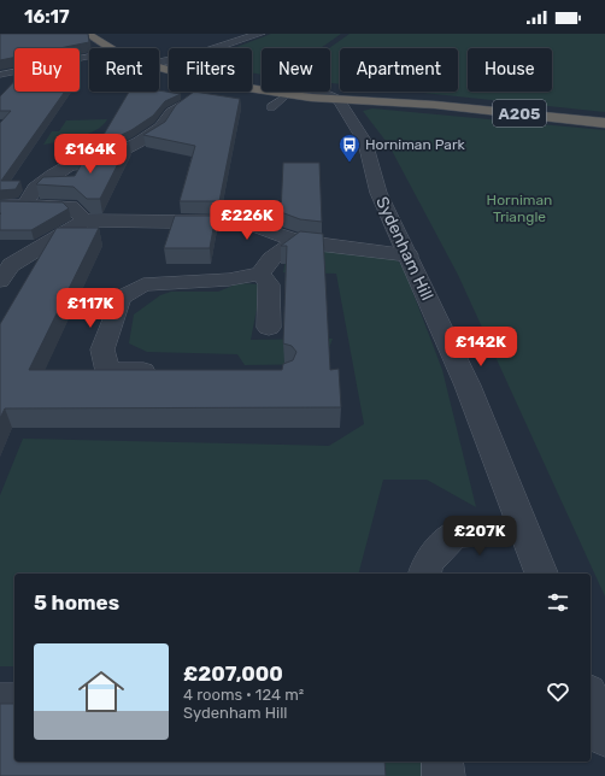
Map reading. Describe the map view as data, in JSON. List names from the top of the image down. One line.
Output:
{"streets":{"highway":["A205"],"street":["Sydenham Hill"]},"crossings":[["A205","Sydenham Hill"]],"parks":["Horniman Triangle"],"places":{"bus stop":["Horniman Park"]},"page":{"status":"16:17","chip":["Buy","Rent","Filters","New","Apartment","House"],"price":["£164K","£226K","£117K","£142K","£207K"],"heading":"5 homes","list":[{"name":"£207,000","note":"4 rooms · 124 m² · Sydenham Hill"}]}}
